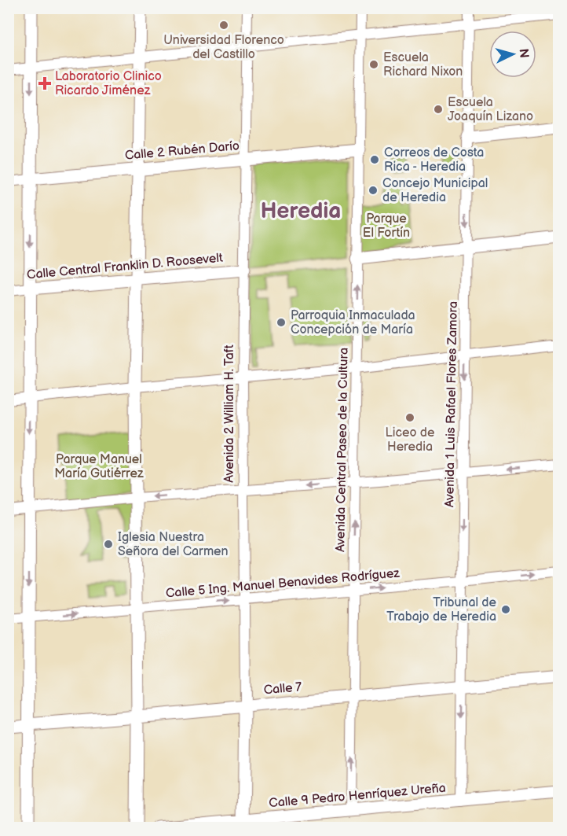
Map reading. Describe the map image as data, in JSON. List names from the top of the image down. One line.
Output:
{"streets":{"main road":["Calle 2 Rubén Darío","Calle Central Franklin D. Roosevelt","Avenida 2 William H. Taft","Calle 7","Calle 9 Pedro Henríquez Ureña"],"street":["Avenida 1 Luis Rafael Flores Zamora","Avenida Central Paseo de la Cultura","Calle 5 Ing. Manuel Benavides Rodríguez"]},"crossings":[["Calle 2 Rubén Darío","Avenida 2 William H. Taft"],["Calle 2 Rubén Darío","Avenida Central Paseo de la Cultura"],["Calle Central Franklin D. Roosevelt","Avenida 2 William H. Taft"],["Avenida 1 Luis Rafael Flores Zamora","Calle 5 Ing. Manuel Benavides Rodríguez"],["Avenida 1 Luis Rafael Flores Zamora","Calle 7"],["Avenida 1 Luis Rafael Flores Zamora","Calle 9 Pedro Henríquez Ureña"],["Avenida 2 William H. Taft","Calle 5 Ing. Manuel Benavides Rodríguez"],["Avenida 2 William H. Taft","Calle 7"],["Avenida 2 William H. Taft","Calle 9 Pedro Henríquez Ureña"],["Avenida Central Paseo de la Cultura","Calle 5 Ing. Manuel Benavides Rodríguez"],["Avenida Central Paseo de la Cultura","Calle 7"],["Avenida Central Paseo de la Cultura","Calle 9 Pedro Henríquez Ureña"]],"one_way":["Avenida 1 Luis Rafael Flores Zamora","Avenida Central Paseo de la Cultura","Calle 5 Ing. Manuel Benavides Rodríguez"],"districts":["Heredia"],"parks":["Parque El Fortín","Parque Manuel María Gutiérrez"],"places":{"other":["Universidad Florenco del Castillo","Escuela Richard Nixon","Escuela Joaquín Lizano","Correos de Costa Rica - Heredia","Concejo Municipal de Heredia","Parroquia Inmaculada Concepción de María","Liceo de Heredia","Iglesia Nuestra Señora del Carmen","Tribunal de Trabajo de Heredia"],"health":["Laboratorio Clinico Ricardo Jiménez"]},"north":"right"}
